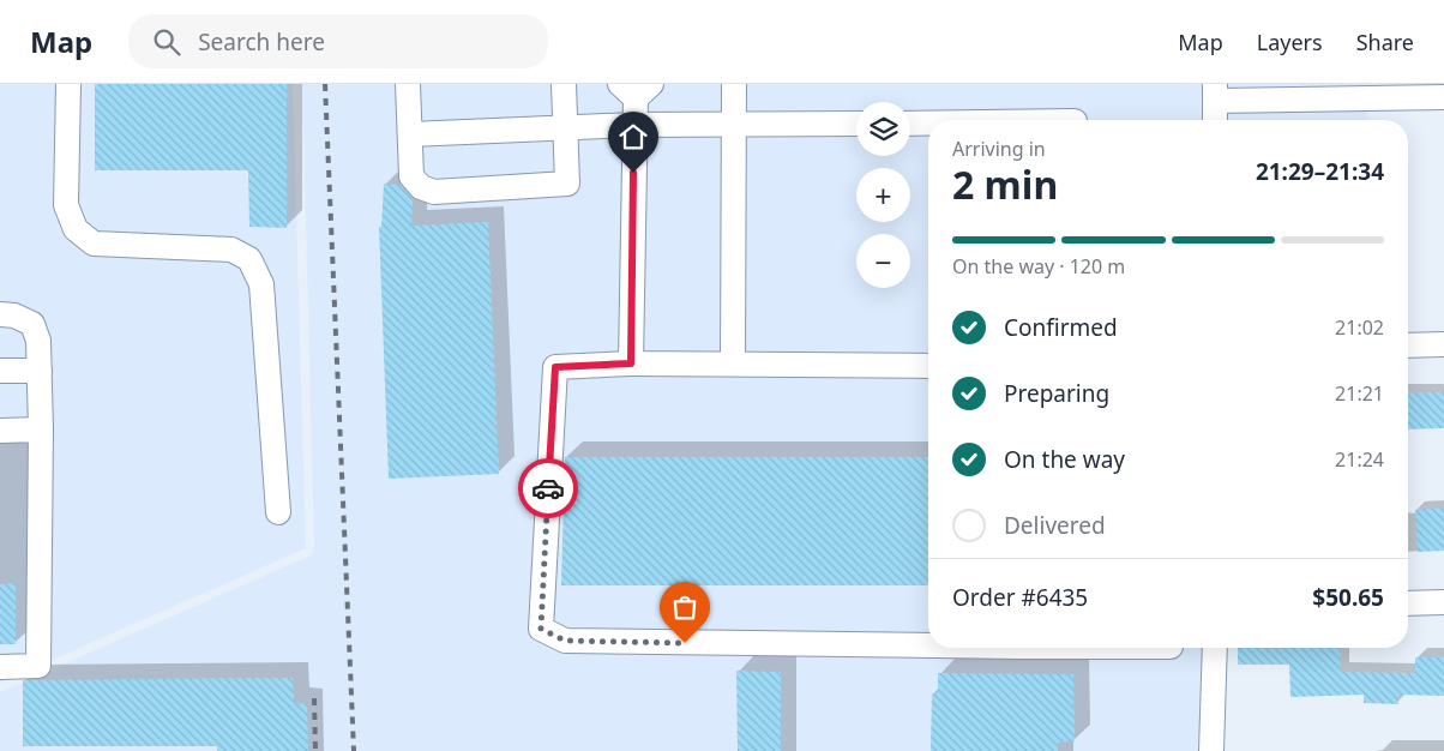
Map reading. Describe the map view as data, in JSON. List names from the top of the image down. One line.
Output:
{"page":{"header":"Map","search":"Search here","nav":["Map","Layers","Share"],"map_buttons":["+","−"],"heading":["2 min","Arriving in","21:29–21:34"],"panel":["Order #6435","$50.65"],"bar":"On the way · 120 m","list":[["Confirmed","21:02"],["Preparing","21:21"],["On the way","21:24"],"Delivered"]}}
